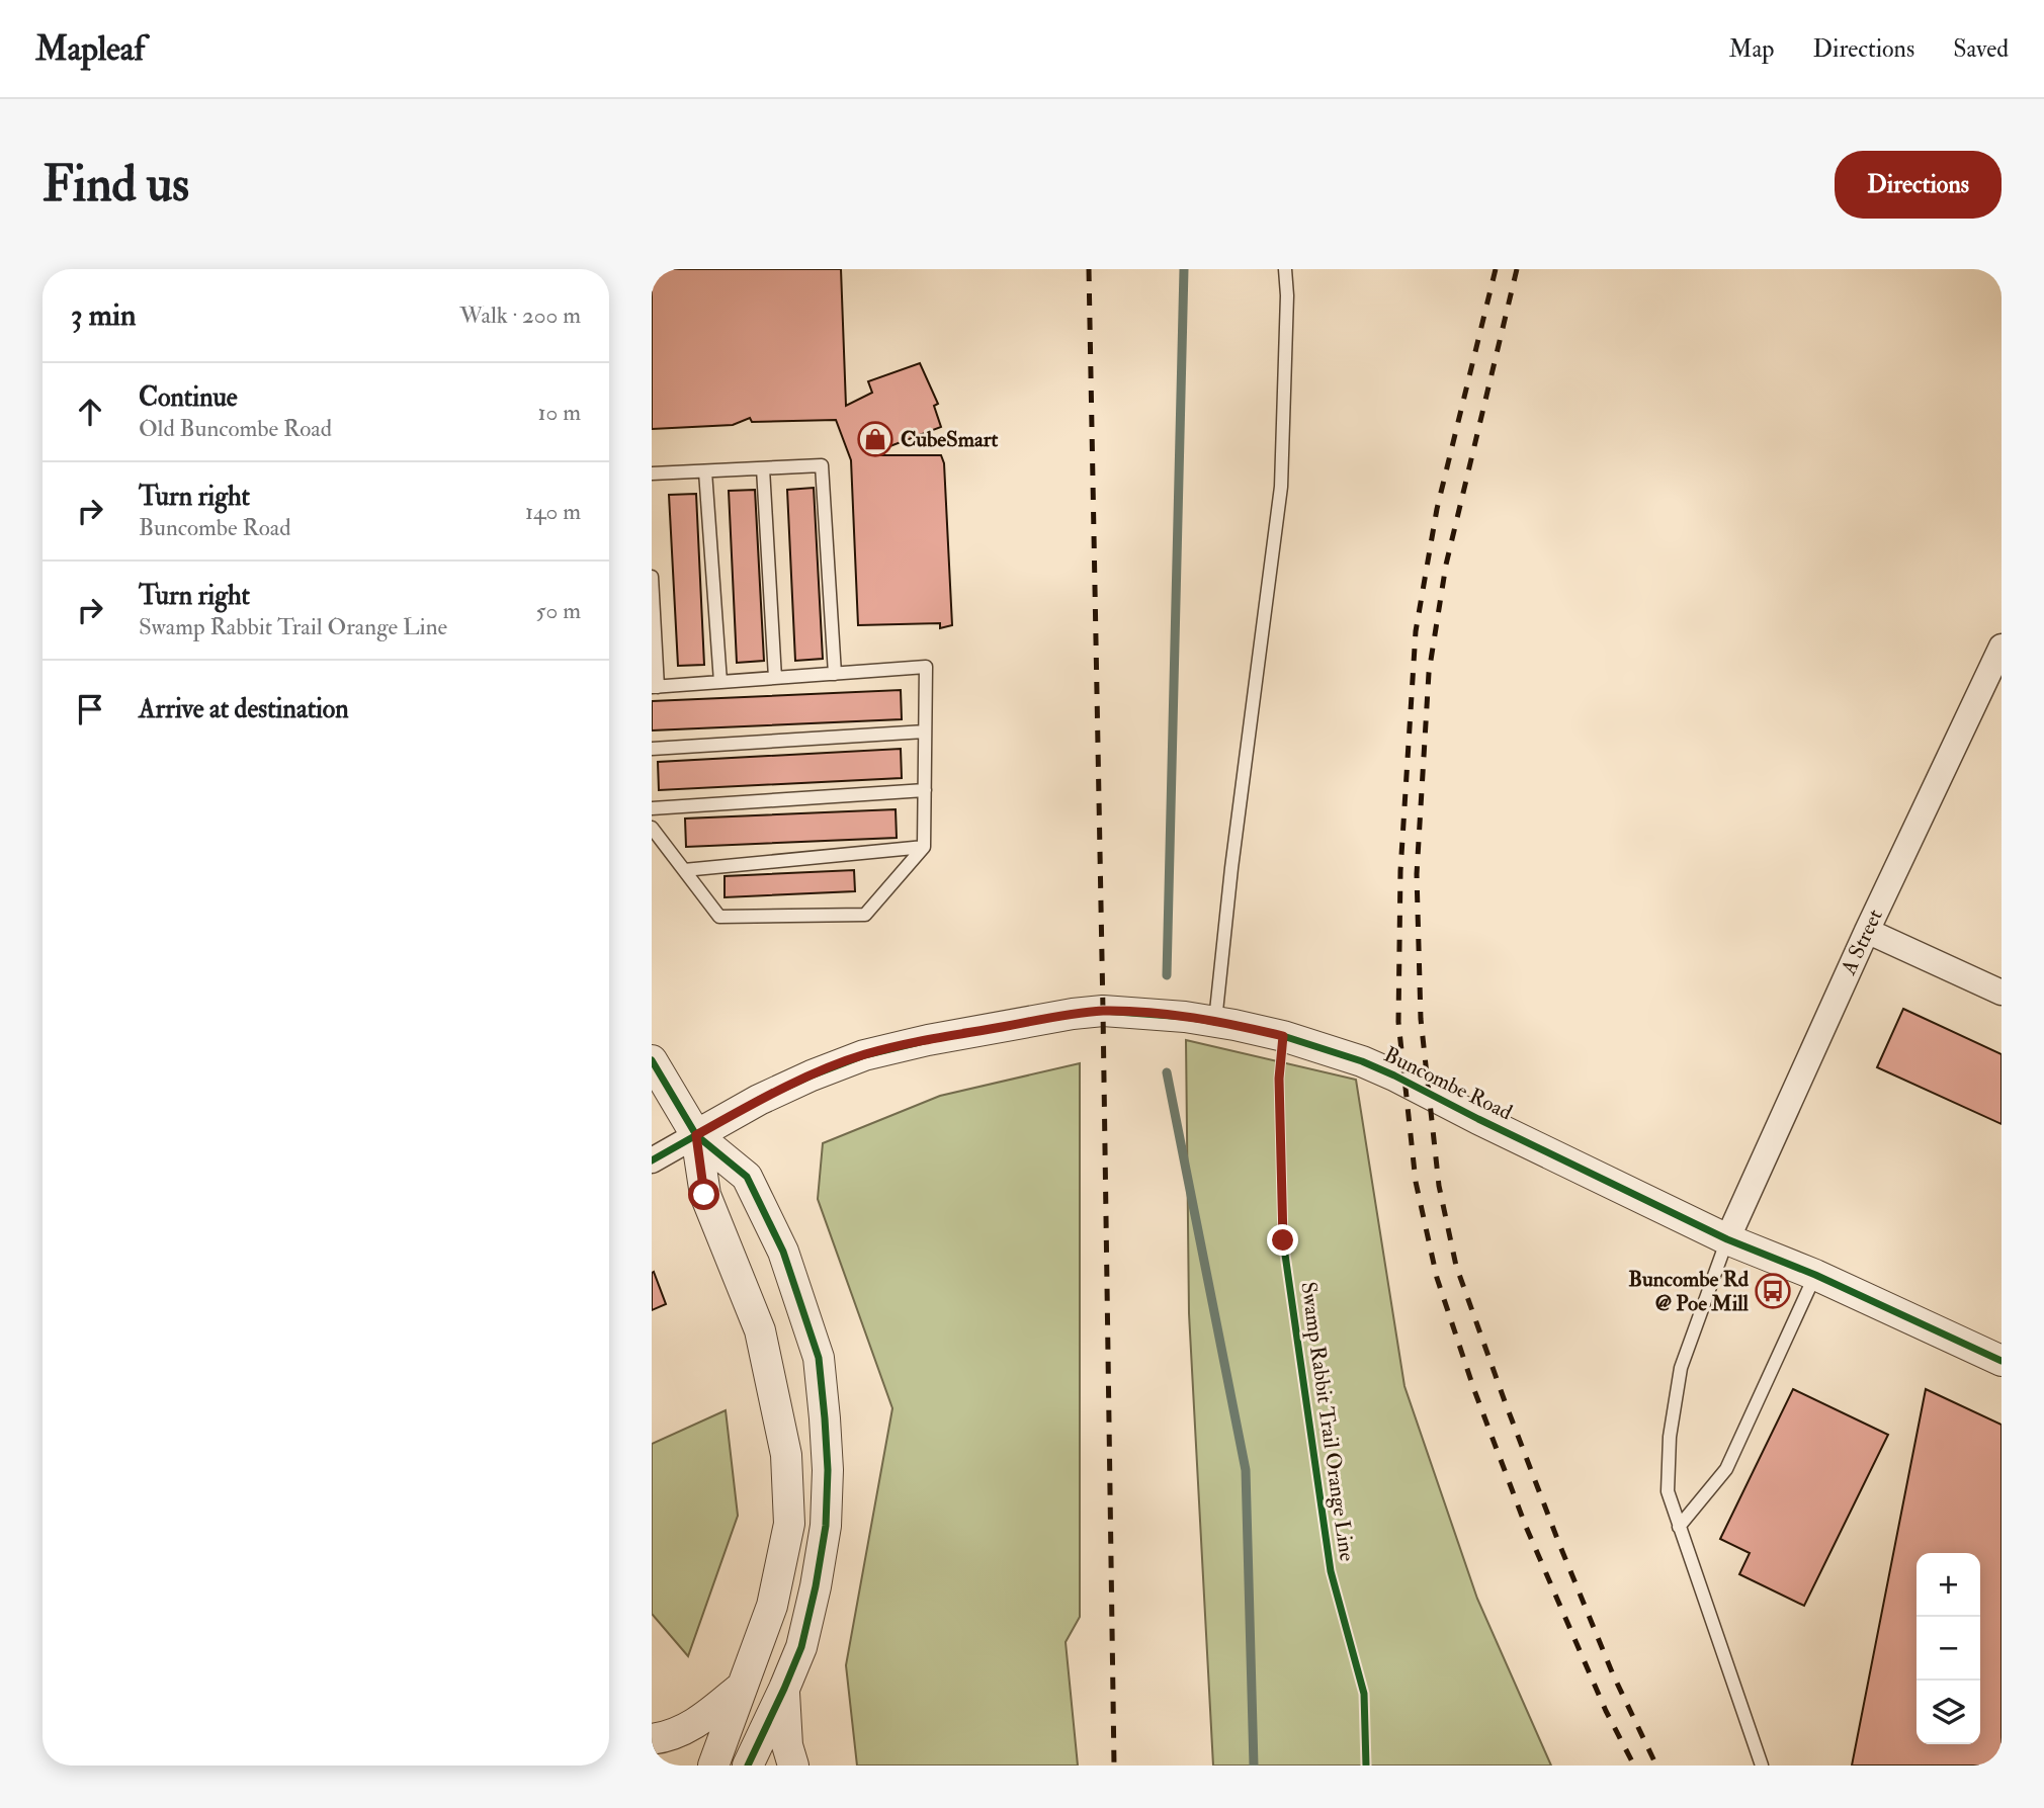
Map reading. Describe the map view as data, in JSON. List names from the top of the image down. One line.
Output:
{"streets":{"street":["A Street","Buncombe Road"],"cycle path":["Swamp Rabbit Trail Orange Line"]},"crossings":[["A Street","Buncombe Road"]],"places":{"shop":["CubeSmart"],"bus stop":["Buncombe Rd @ Poe Mill"]},"page":{"header":"Mapleaf","nav":["Map","Directions","Saved"],"buttons":"Directions","title":"Find us","heading":["3 min","Walk · 200 m"],"list":[["Continue","Old Buncombe Road","10 m"],["Turn right","Buncombe Road","140 m"],["Turn right","Swamp Rabbit Trail Orange Line","50 m"],"Arrive at destination"],"map_buttons":["+","−"]}}
